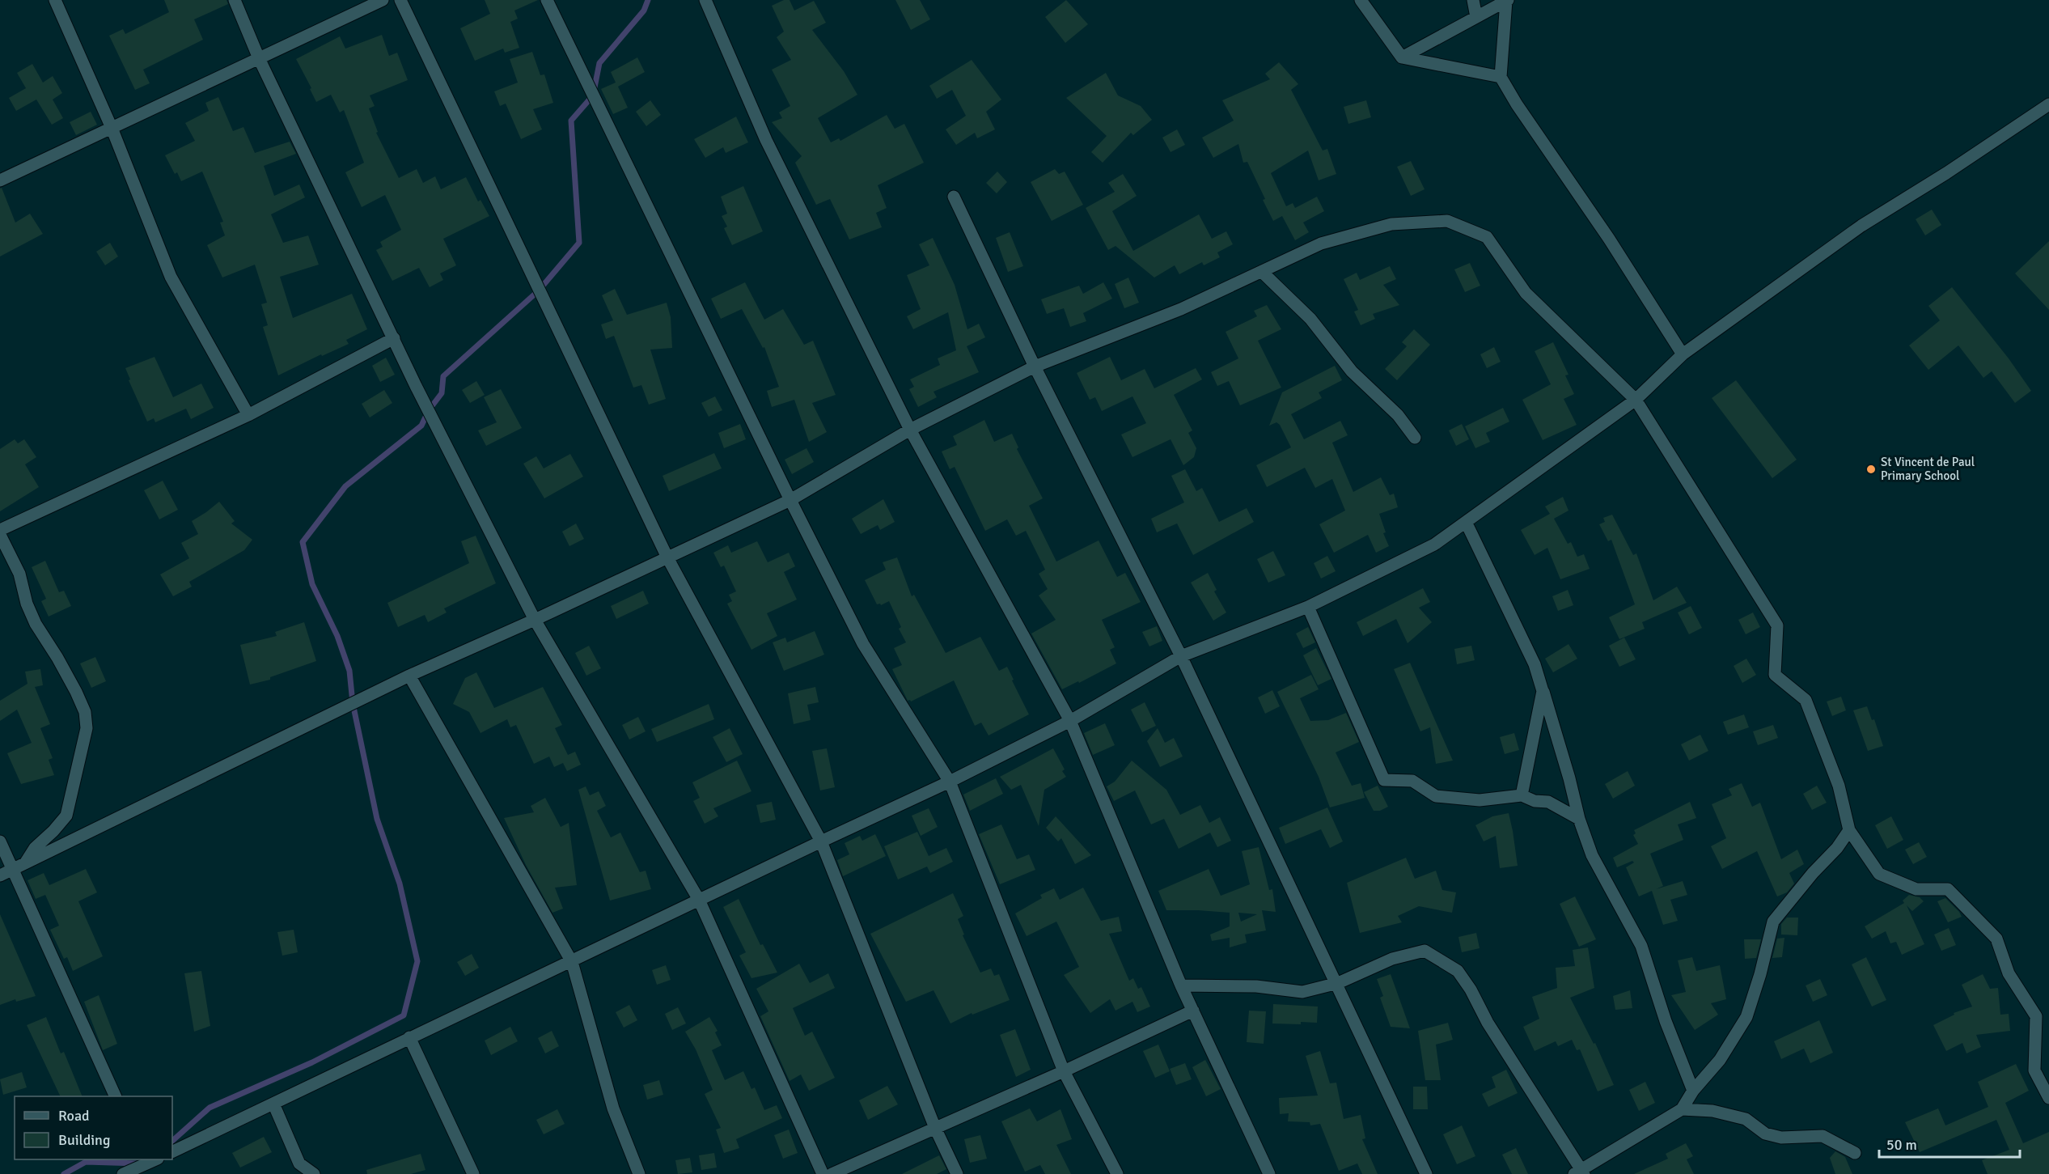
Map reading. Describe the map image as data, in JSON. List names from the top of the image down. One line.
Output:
{"places":["St Vincent de Paul Primary School"],"legend":["Road","Building"],"scale_bar":"50 m"}
